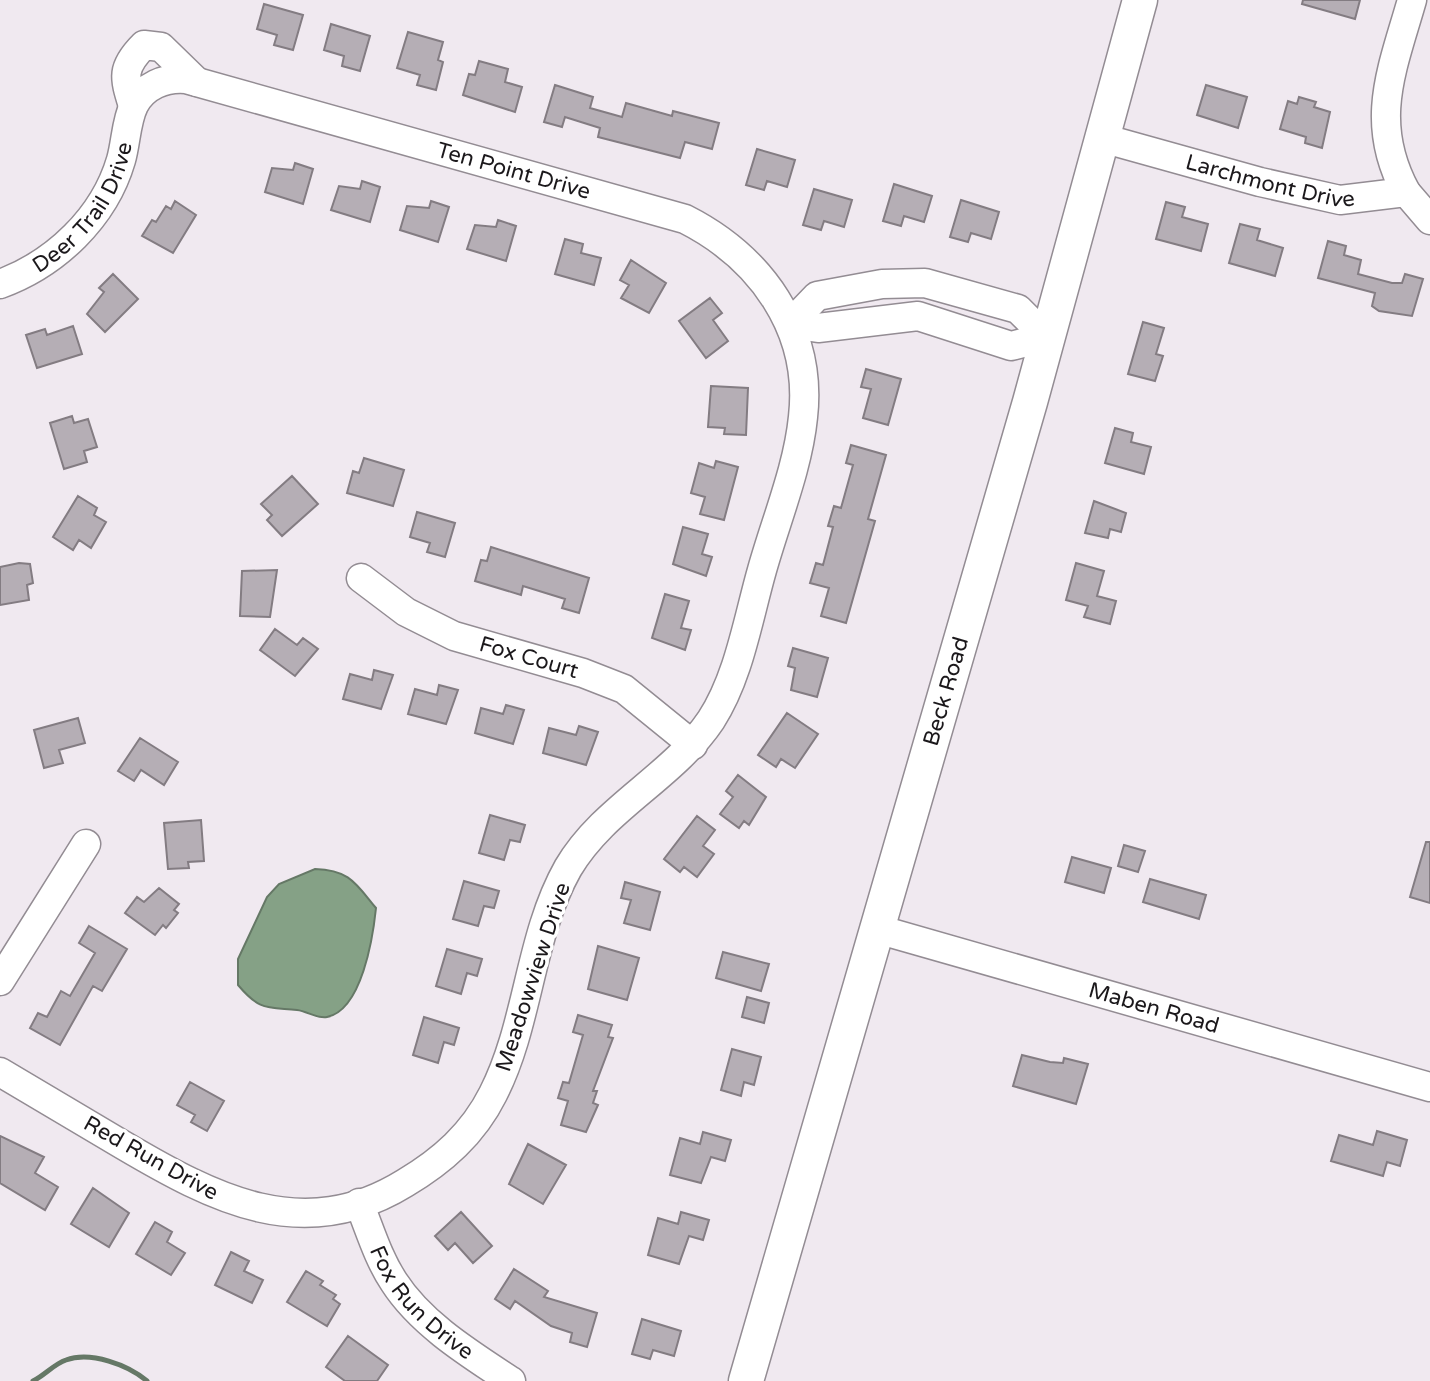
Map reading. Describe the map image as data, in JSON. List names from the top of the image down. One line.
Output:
{"streets":{"main road":["Beck Road"],"street":["Ten Point Drive","Larchmont Drive","Deer Trail Drive","Fox Court","Meadowview Drive","Maben Road","Red Run Drive","Fox Run Drive"]},"crossings":[["Ten Point Drive","Deer Trail Drive"],["Ten Point Drive","Meadowview Drive"],["Larchmont Drive","Beck Road"],["Fox Court","Meadowview Drive"],["Beck Road","Maben Road"],["Meadowview Drive","Red Run Drive"],["Meadowview Drive","Fox Run Drive"],["Red Run Drive","Fox Run Drive"]]}
